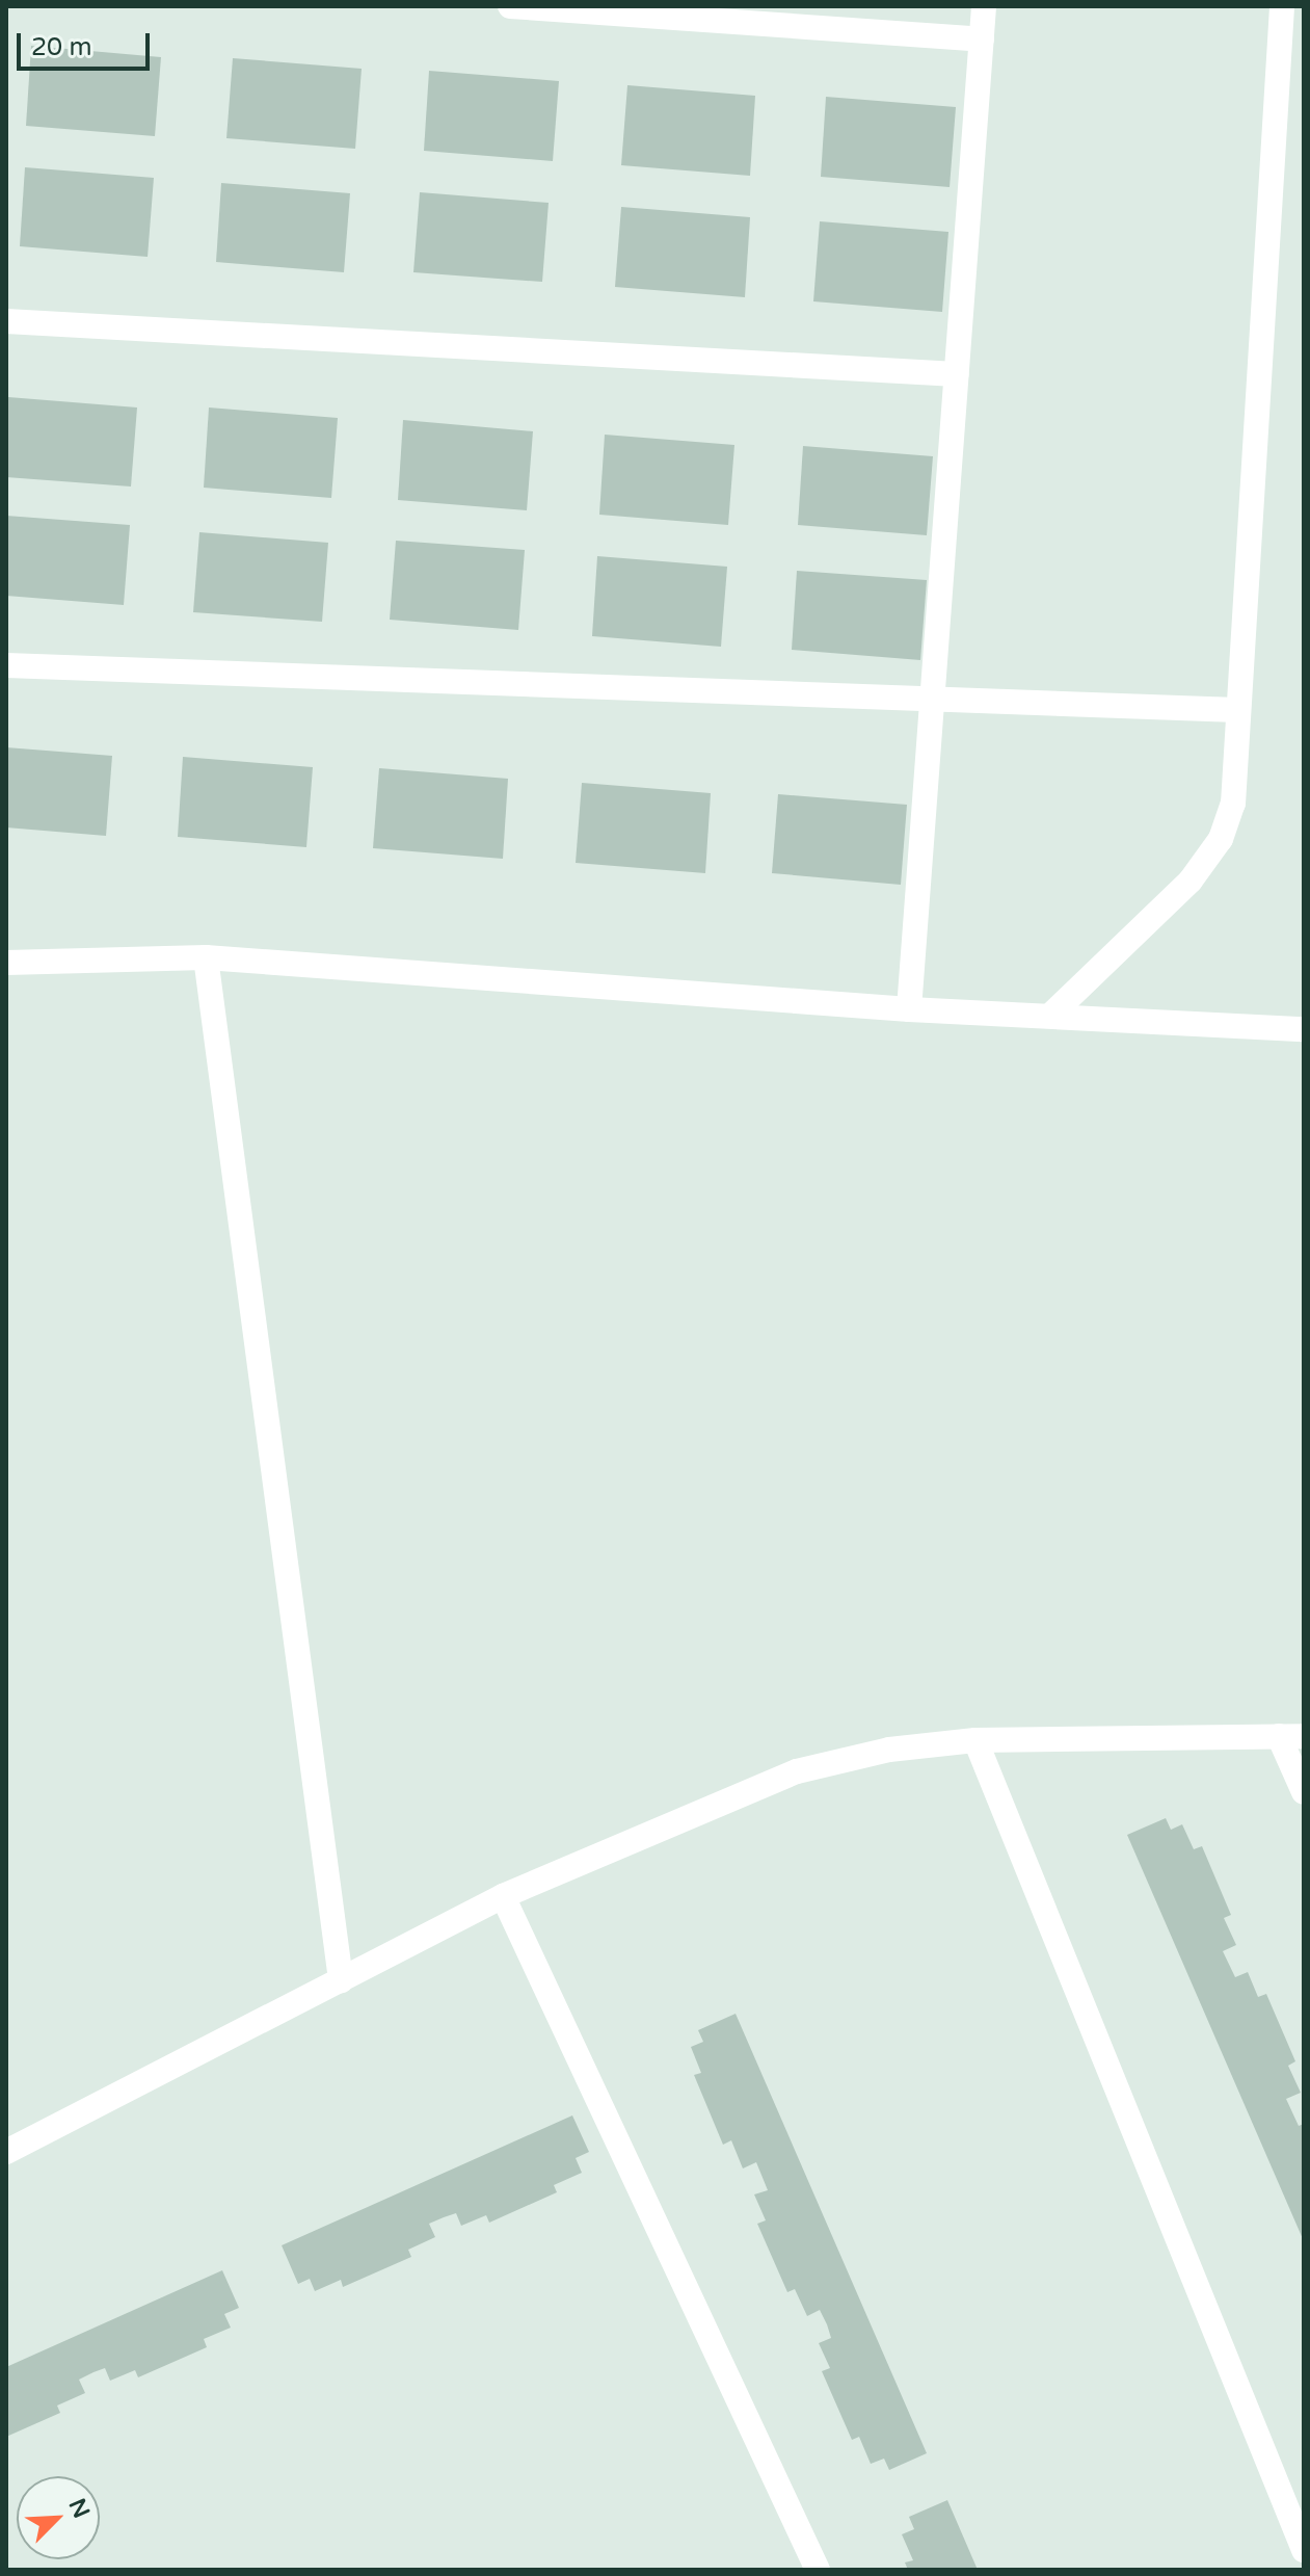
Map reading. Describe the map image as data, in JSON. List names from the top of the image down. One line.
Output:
{"scale_bar":"20 m","north":"top right"}
